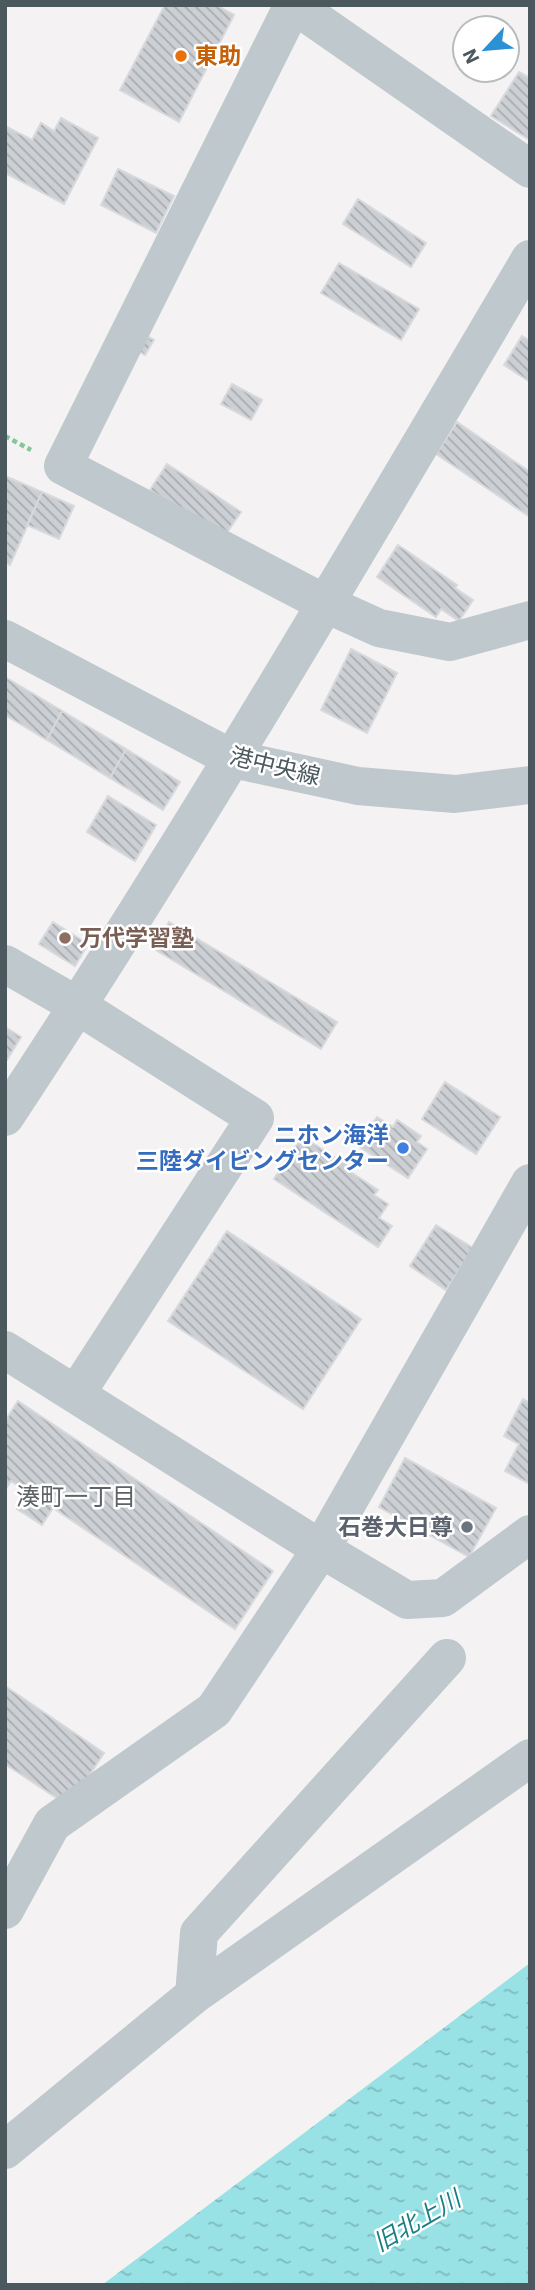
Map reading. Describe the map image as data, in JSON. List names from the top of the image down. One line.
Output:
{"streets":{"street":["港中央線"]},"districts":["湊町一丁目"],"water":["旧北上川"],"places":["東助","万代学習塾","ニホン海洋 三陸ダイビングセンター","石巻大日尊"],"north":"bottom left"}
